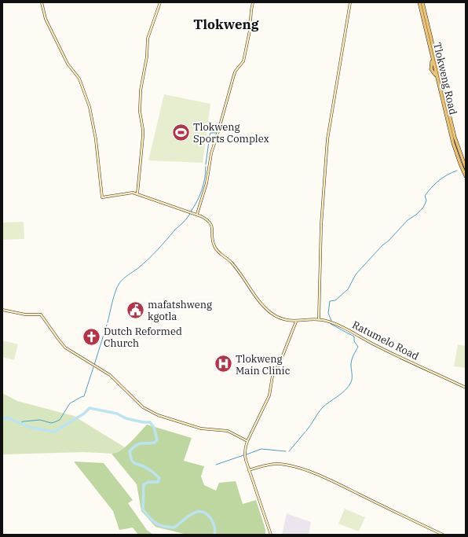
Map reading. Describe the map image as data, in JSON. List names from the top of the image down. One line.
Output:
{"streets":{"main road":["Tlokweng Road"],"street":["Ratumelo Road"]},"districts":["Tlokweng"],"places":{"sports":["Tlokweng Sports Complex"],"public building":["mafatshweng kgotla"],"church":["Dutch Reformed Church"],"hospital":["Tlokweng Main Clinic"]}}
